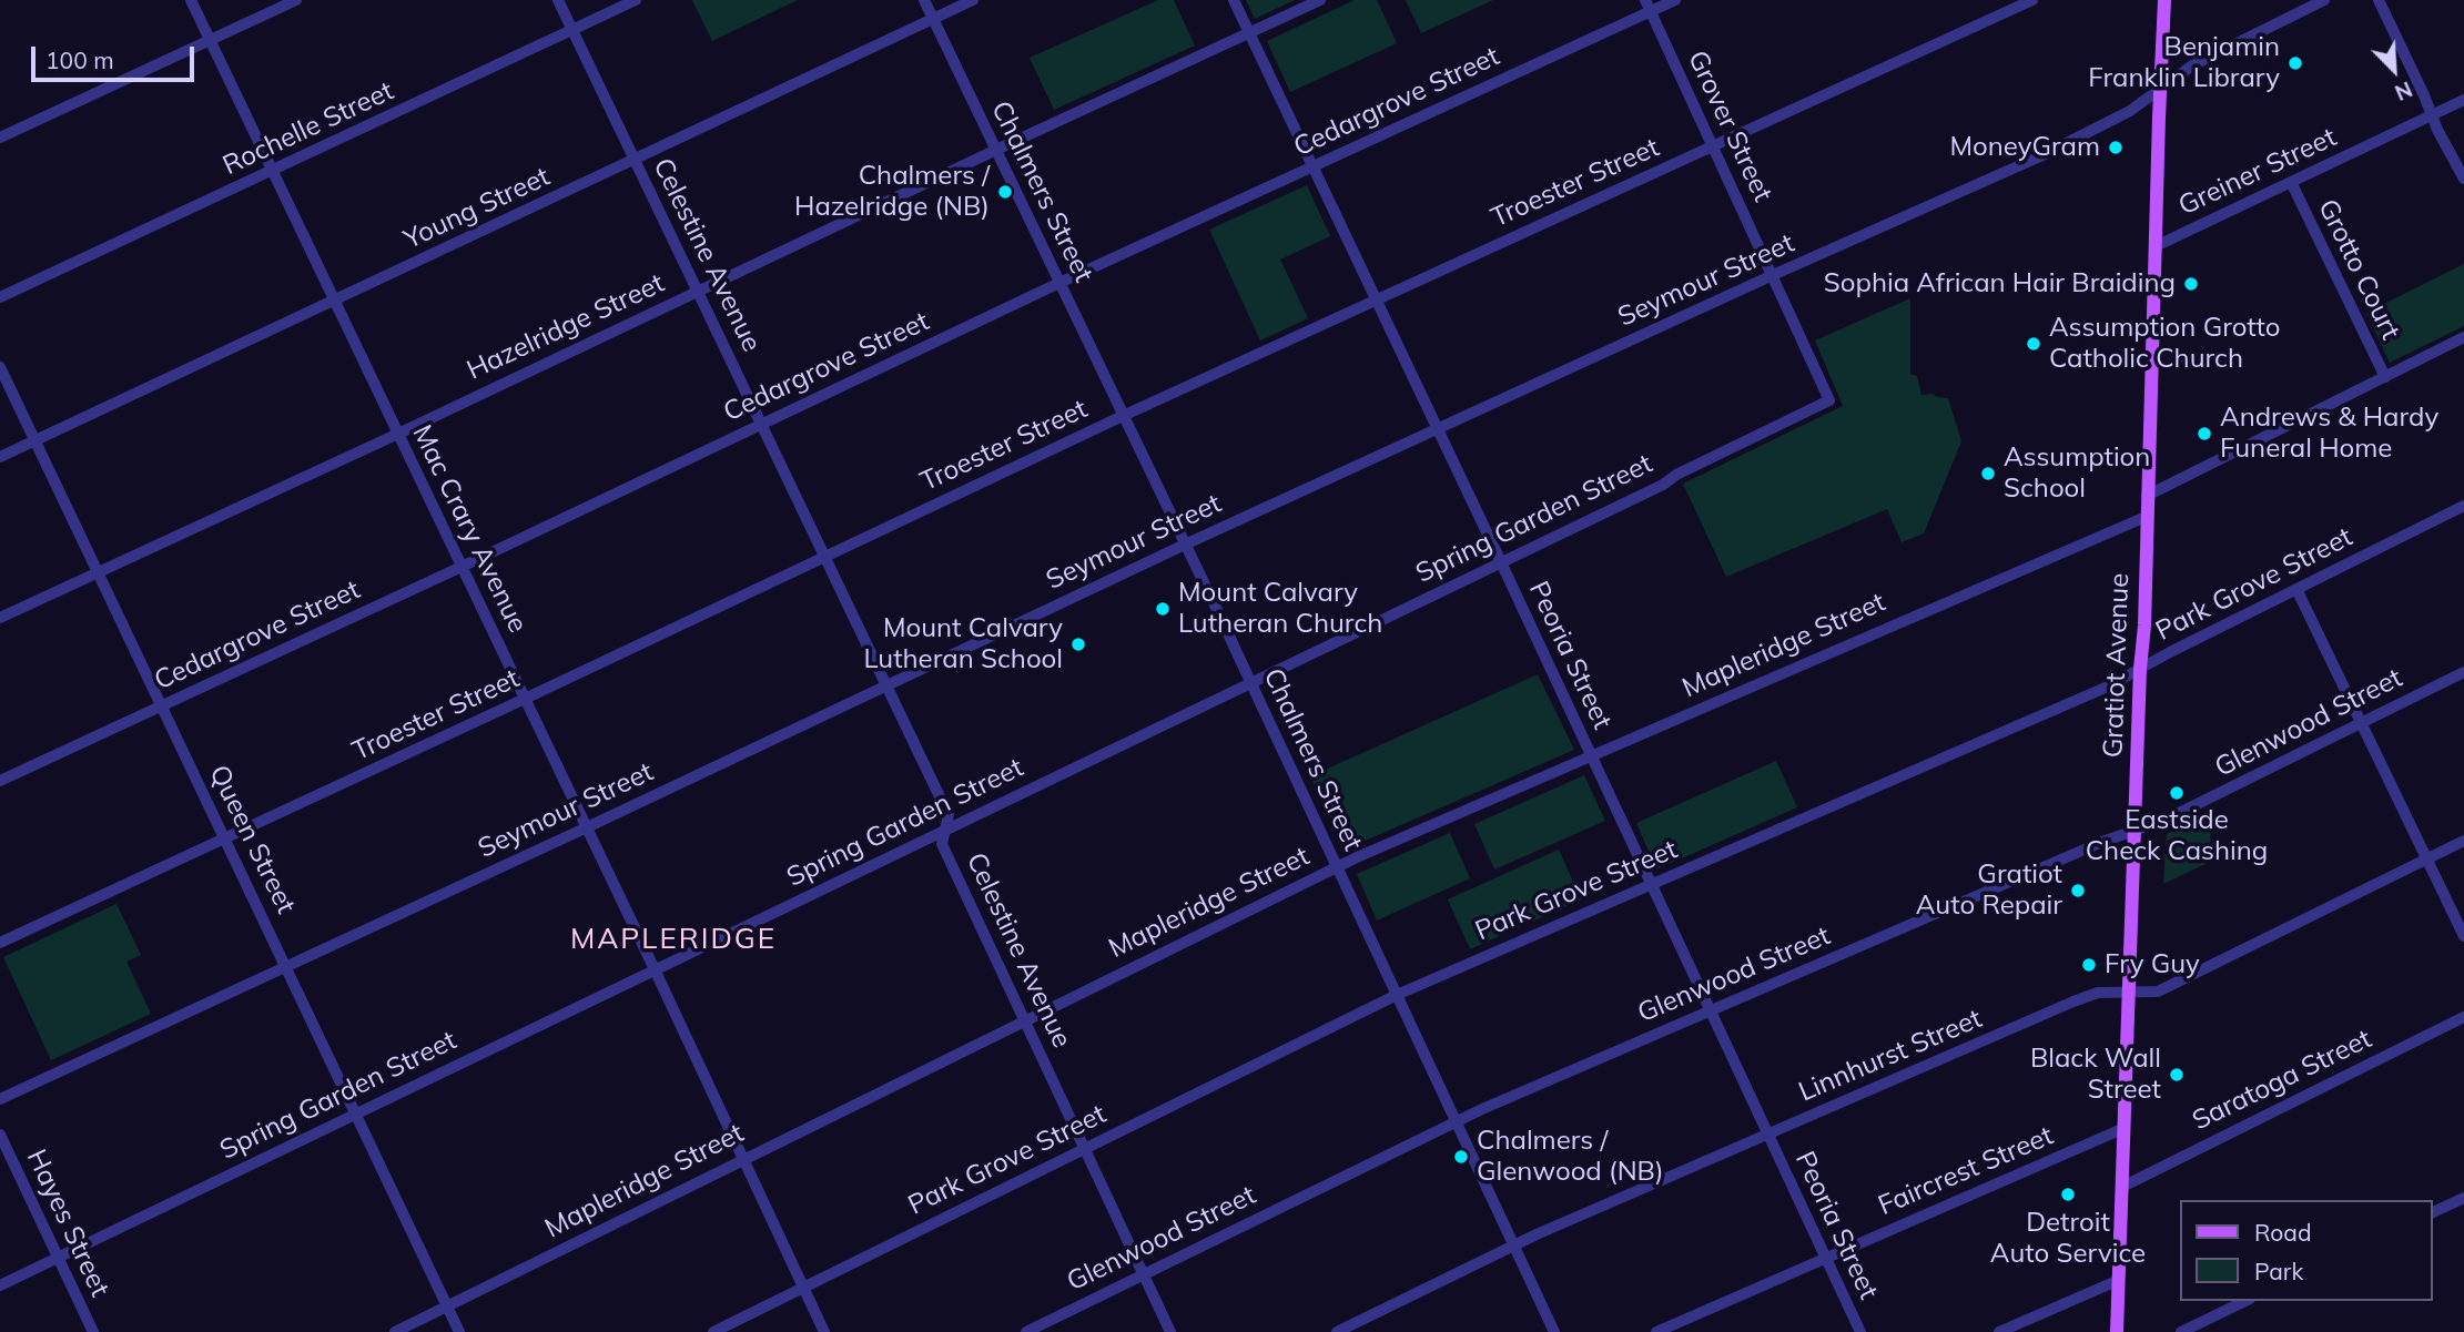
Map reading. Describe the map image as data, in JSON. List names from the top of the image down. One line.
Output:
{"streets":{"main road":["Gratiot Avenue"],"street":["Cedargrove Street","Grover Street","Rochelle Street","Greiner Street","Troester Street","Chalmers Street","Young Street","Celestine Avenue","Grotto Court","Seymour Street","Hazelridge Street","Spring Garden Street","Mac Crary Avenue","Park Grove Street","Mapleridge Street","Peoria Street","Glenwood Street","Queen Street","Linnhurst Street","Saratoga Street","Faircrest Street","Hayes Street"]},"crossings":[["Cedargrove Street","Grover Street"],["Cedargrove Street","Chalmers Street"],["Cedargrove Street","Celestine Avenue"],["Cedargrove Street","Mac Crary Avenue"],["Cedargrove Street","Peoria Street"],["Cedargrove Street","Queen Street"],["Grover Street","Troester Street"],["Grover Street","Seymour Street"],["Grover Street","Spring Garden Street"],["Rochelle Street","Celestine Avenue"],["Rochelle Street","Mac Crary Avenue"],["Greiner Street","Grotto Court"],["Greiner Street","Gratiot Avenue"],["Troester Street","Chalmers Street"],["Troester Street","Celestine Avenue"],["Troester Street","Mac Crary Avenue"],["Troester Street","Peoria Street"],["Troester Street","Queen Street"],["Chalmers Street","Young Street"],["Chalmers Street","Seymour Street"],["Chalmers Street","Hazelridge Street"],["Chalmers Street","Spring Garden Street"],["Chalmers Street","Park Grove Street"],["Chalmers Street","Mapleridge Street"],["Chalmers Street","Glenwood Street"],["Chalmers Street","Linnhurst Street"],["Young Street","Celestine Avenue"],["Young Street","Mac Crary Avenue"],["Young Street","Queen Street"],["Celestine Avenue","Seymour Street"],["Celestine Avenue","Hazelridge Street"],["Celestine Avenue","Spring Garden Street"],["Celestine Avenue","Park Grove Street"],["Celestine Avenue","Mapleridge Street"],["Celestine Avenue","Glenwood Street"],["Seymour Street","Mac Crary Avenue"],["Seymour Street","Peoria Street"],["Seymour Street","Gratiot Avenue"],["Seymour Street","Queen Street"],["Hazelridge Street","Mac Crary Avenue"],["Hazelridge Street","Peoria Street"],["Hazelridge Street","Queen Street"],["Spring Garden Street","Mac Crary Avenue"],["Spring Garden Street","Peoria Street"],["Spring Garden Street","Queen Street"],["Spring Garden Street","Hayes Street"],["Mac Crary Avenue","Park Grove Street"],["Mac Crary Avenue","Mapleridge Street"],["Park Grove Street","Peoria Street"],["Park Grove Street","Gratiot Avenue"],["Mapleridge Street","Peoria Street"],["Mapleridge Street","Gratiot Avenue"],["Mapleridge Street","Queen Street"],["Peoria Street","Glenwood Street"],["Peoria Street","Linnhurst Street"],["Peoria Street","Faircrest Street"],["Gratiot Avenue","Glenwood Street"],["Gratiot Avenue","Linnhurst Street"],["Gratiot Avenue","Saratoga Street"],["Gratiot Avenue","Faircrest Street"]],"districts":["MAPLERIDGE"],"places":["Benjamin Franklin Library","MoneyGram","Chalmers / Hazelridge (NB)","Sophia African Hair Braiding","Assumption Grotto Catholic Church","Andrews & Hardy Funeral Home","Assumption School","Mount Calvary Lutheran Church","Mount Calvary Lutheran School","Eastside Check Cashing","Gratiot Auto Repair","Fry Guy","Black Wall Street","Chalmers / Glenwood (NB)","Detroit Auto Service"],"legend":["Road","Park"],"scale_bar":"100 m","north":"bottom right"}
